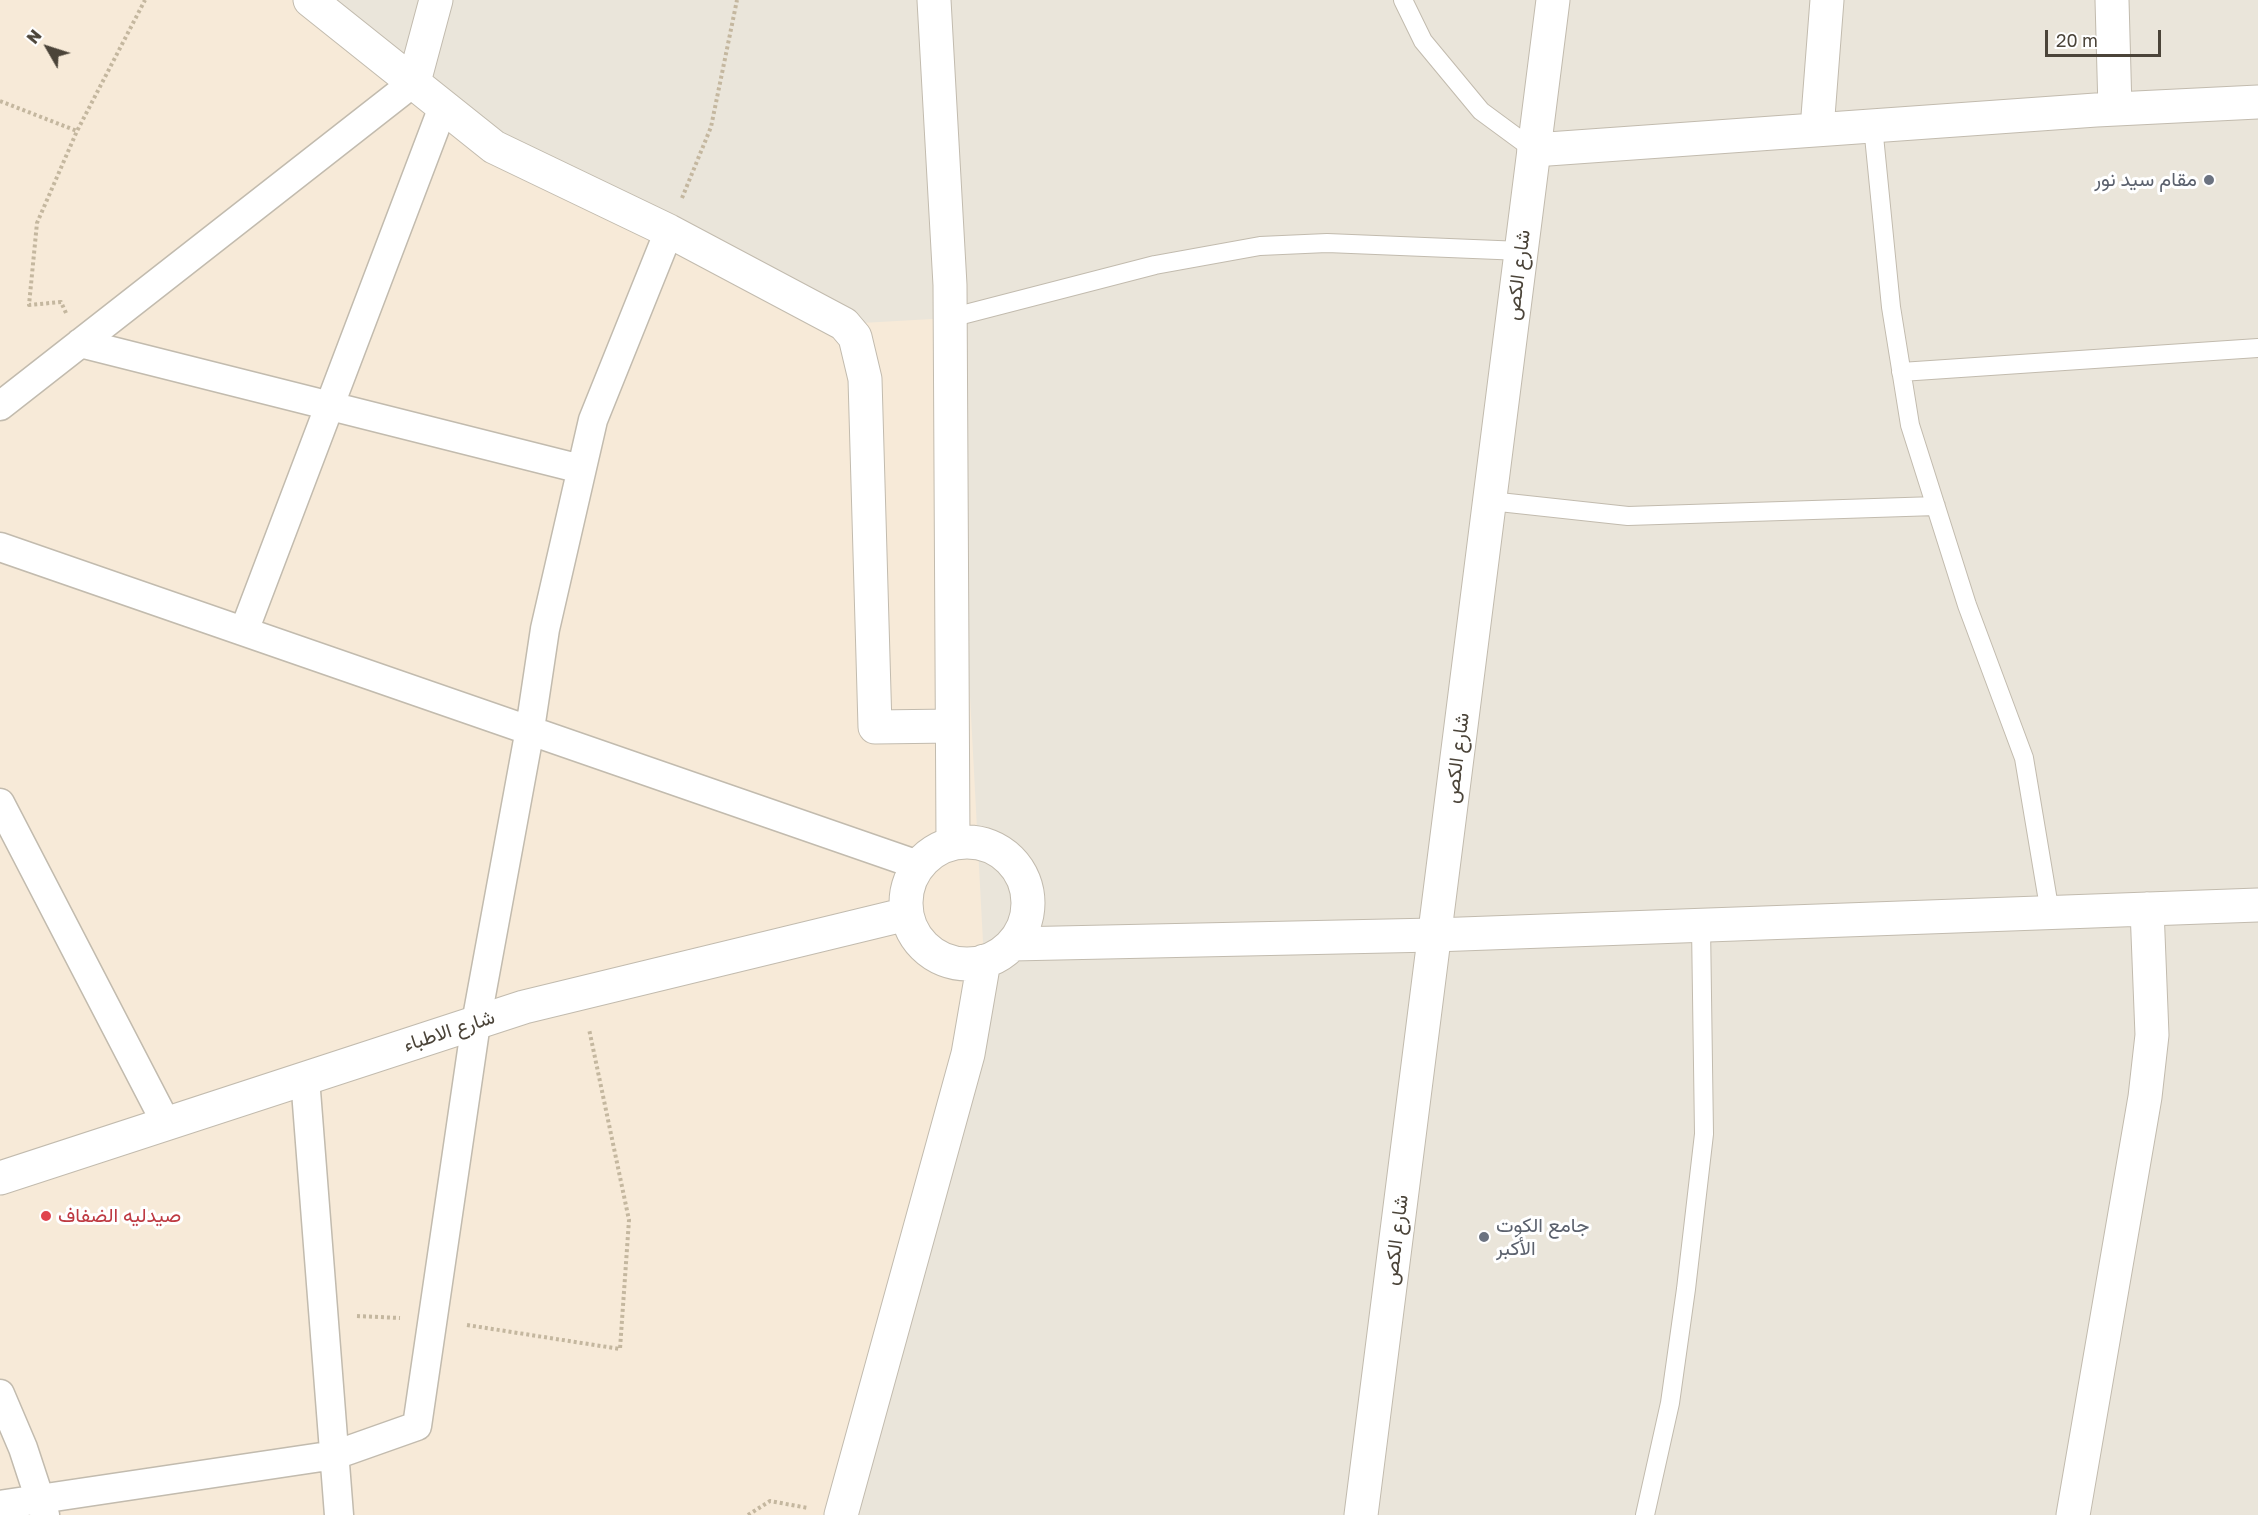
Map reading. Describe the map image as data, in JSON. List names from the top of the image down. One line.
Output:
{"streets":{"street":["شارع الكص","شارع الاطباء"]},"places":["مقام سيد نور","صيدليه الضفاف","جامع الكوت الأكبر"],"scale_bar":"20 m","north":"top left"}
